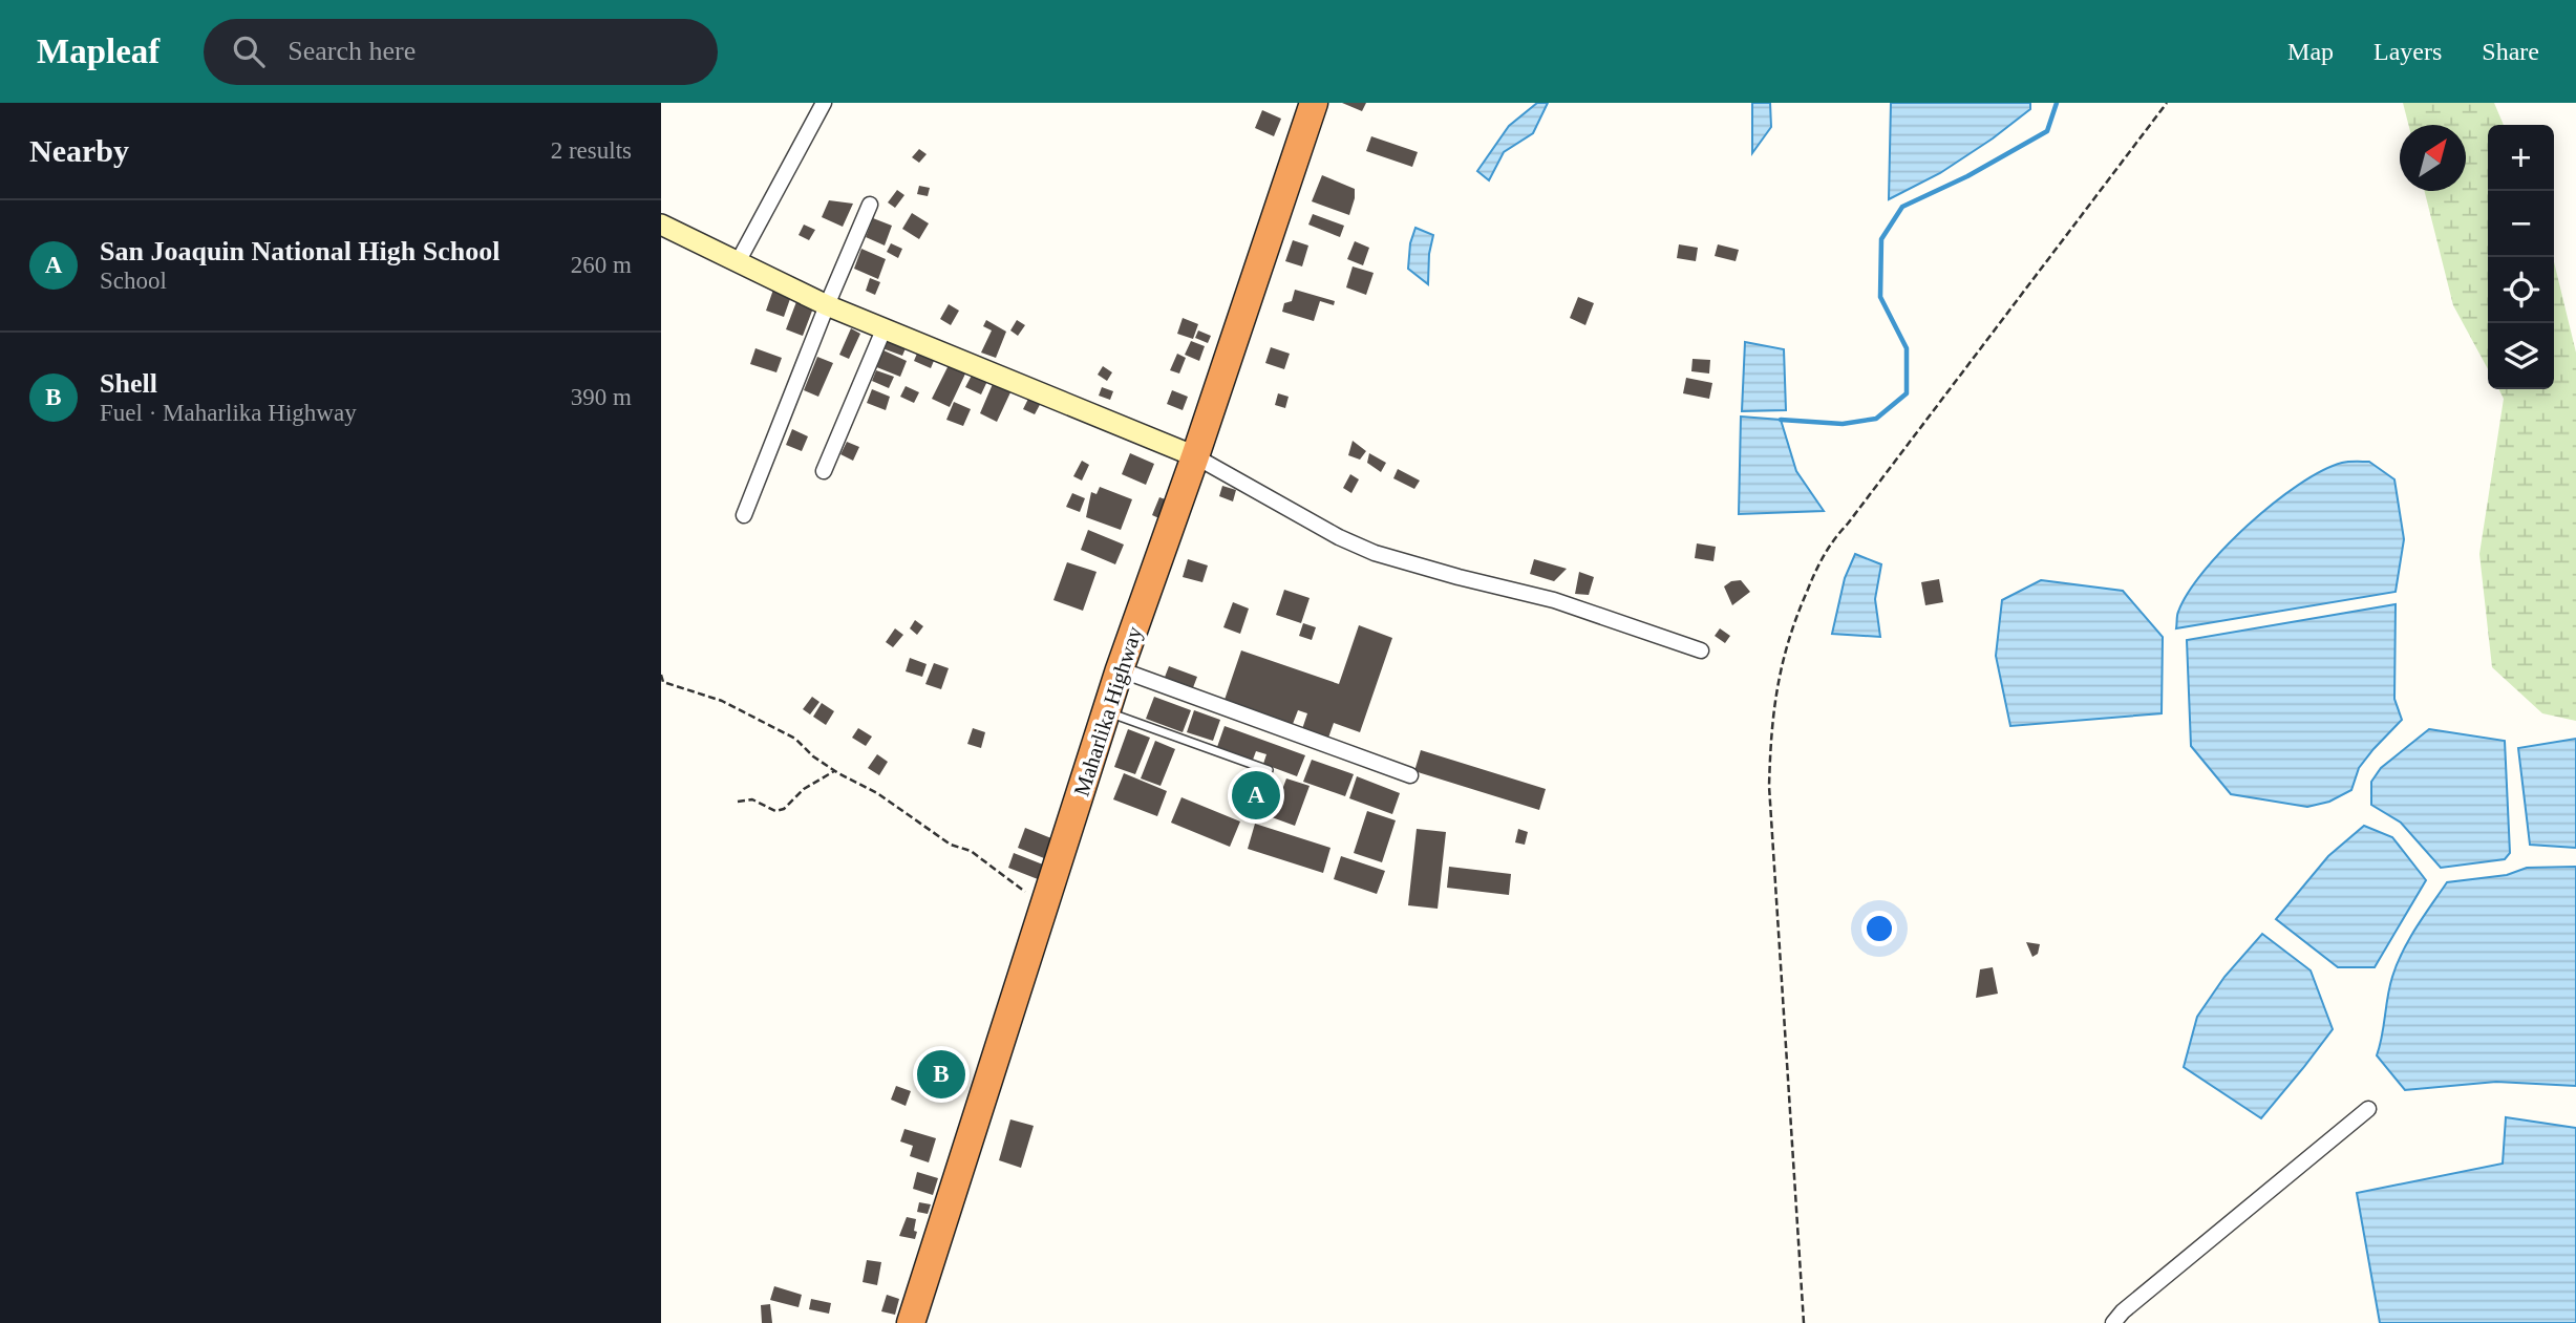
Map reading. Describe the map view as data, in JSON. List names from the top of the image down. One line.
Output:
{"streets":{"highway":["Maharlika Highway"]},"north":"top right","page":{"header":"Mapleaf","search":"Search here","nav":["Map","Layers","Share"],"heading":["Nearby","2 results"],"map_buttons":["+","−"],"list":[{"mark":"A","name":"San Joaquin National High School","note":"School","value":"260 m"},{"mark":"B","name":"Shell","note":"Fuel · Maharlika Highway","value":"390 m"}],"pins":["A","B"]}}
